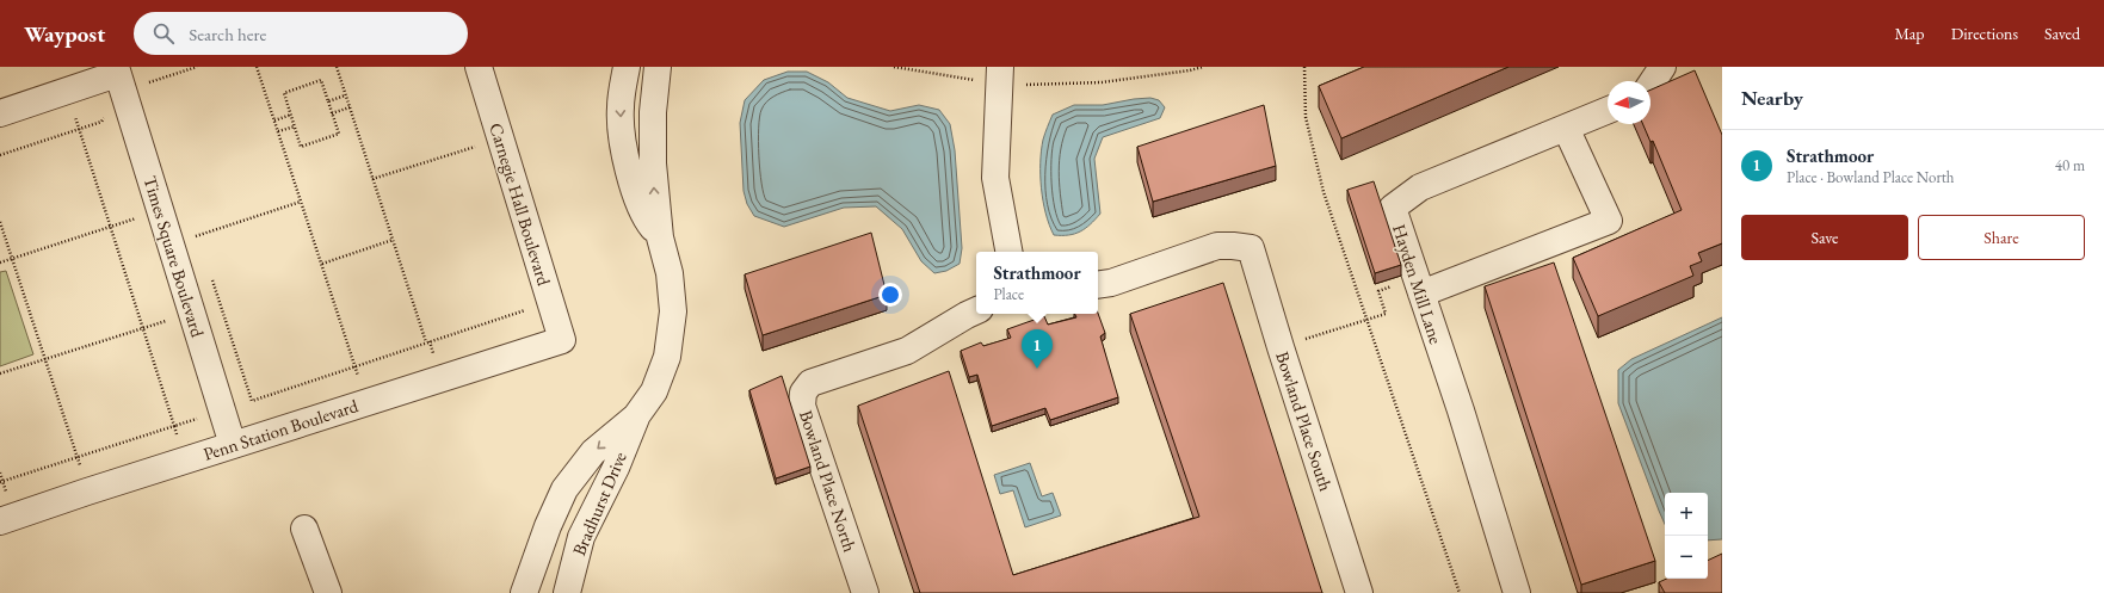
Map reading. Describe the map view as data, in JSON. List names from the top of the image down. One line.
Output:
{"streets":{"street":["Carnegie Hall Boulevard","Times Square Boulevard","Hayden Mill Lane","Bowland Place South","Penn Station Boulevard","Bowland Place North","Bradhurst Drive"]},"crossings":[["Carnegie Hall Boulevard","Penn Station Boulevard"],["Times Square Boulevard","Penn Station Boulevard"]],"north":"left","page":{"header":"Waypost","search":"Search here","nav":["Map","Directions","Saved"],"heading":"Nearby","list":[{"mark":"1","name":"Strathmoor","note":"Place · Bowland Place North","value":"40 m"}],"buttons":["Save","Share"],"popup":["Strathmoor","Place"],"pins":"1","map_buttons":["+","−"]}}
